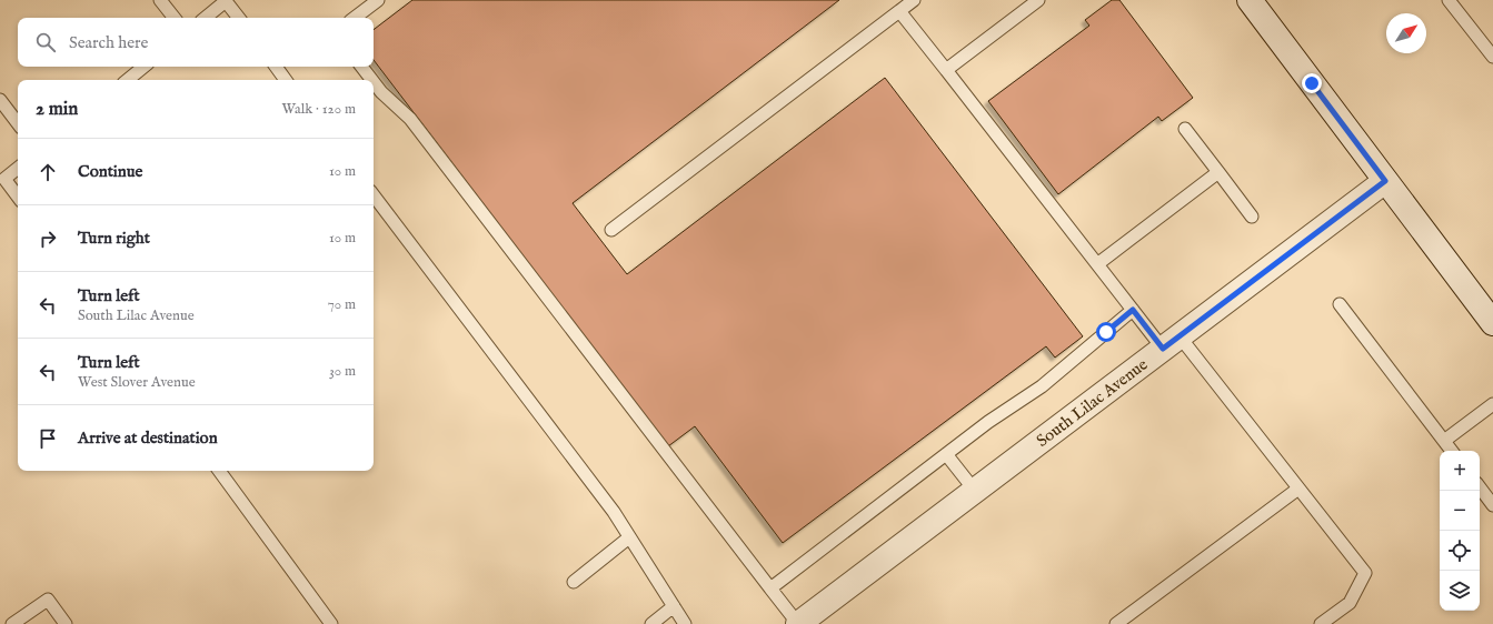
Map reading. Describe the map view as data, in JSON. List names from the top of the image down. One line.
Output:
{"streets":{"street":["South Lilac Avenue"]},"north":"top right","page":{"search":"Search here","heading":["2 min","Walk · 120 m"],"list":[["Continue","10 m"],["Turn right","10 m"],["Turn left","South Lilac Avenue","70 m"],["Turn left","West Slover Avenue","30 m"],"Arrive at destination"],"map_buttons":["+","−"]}}
